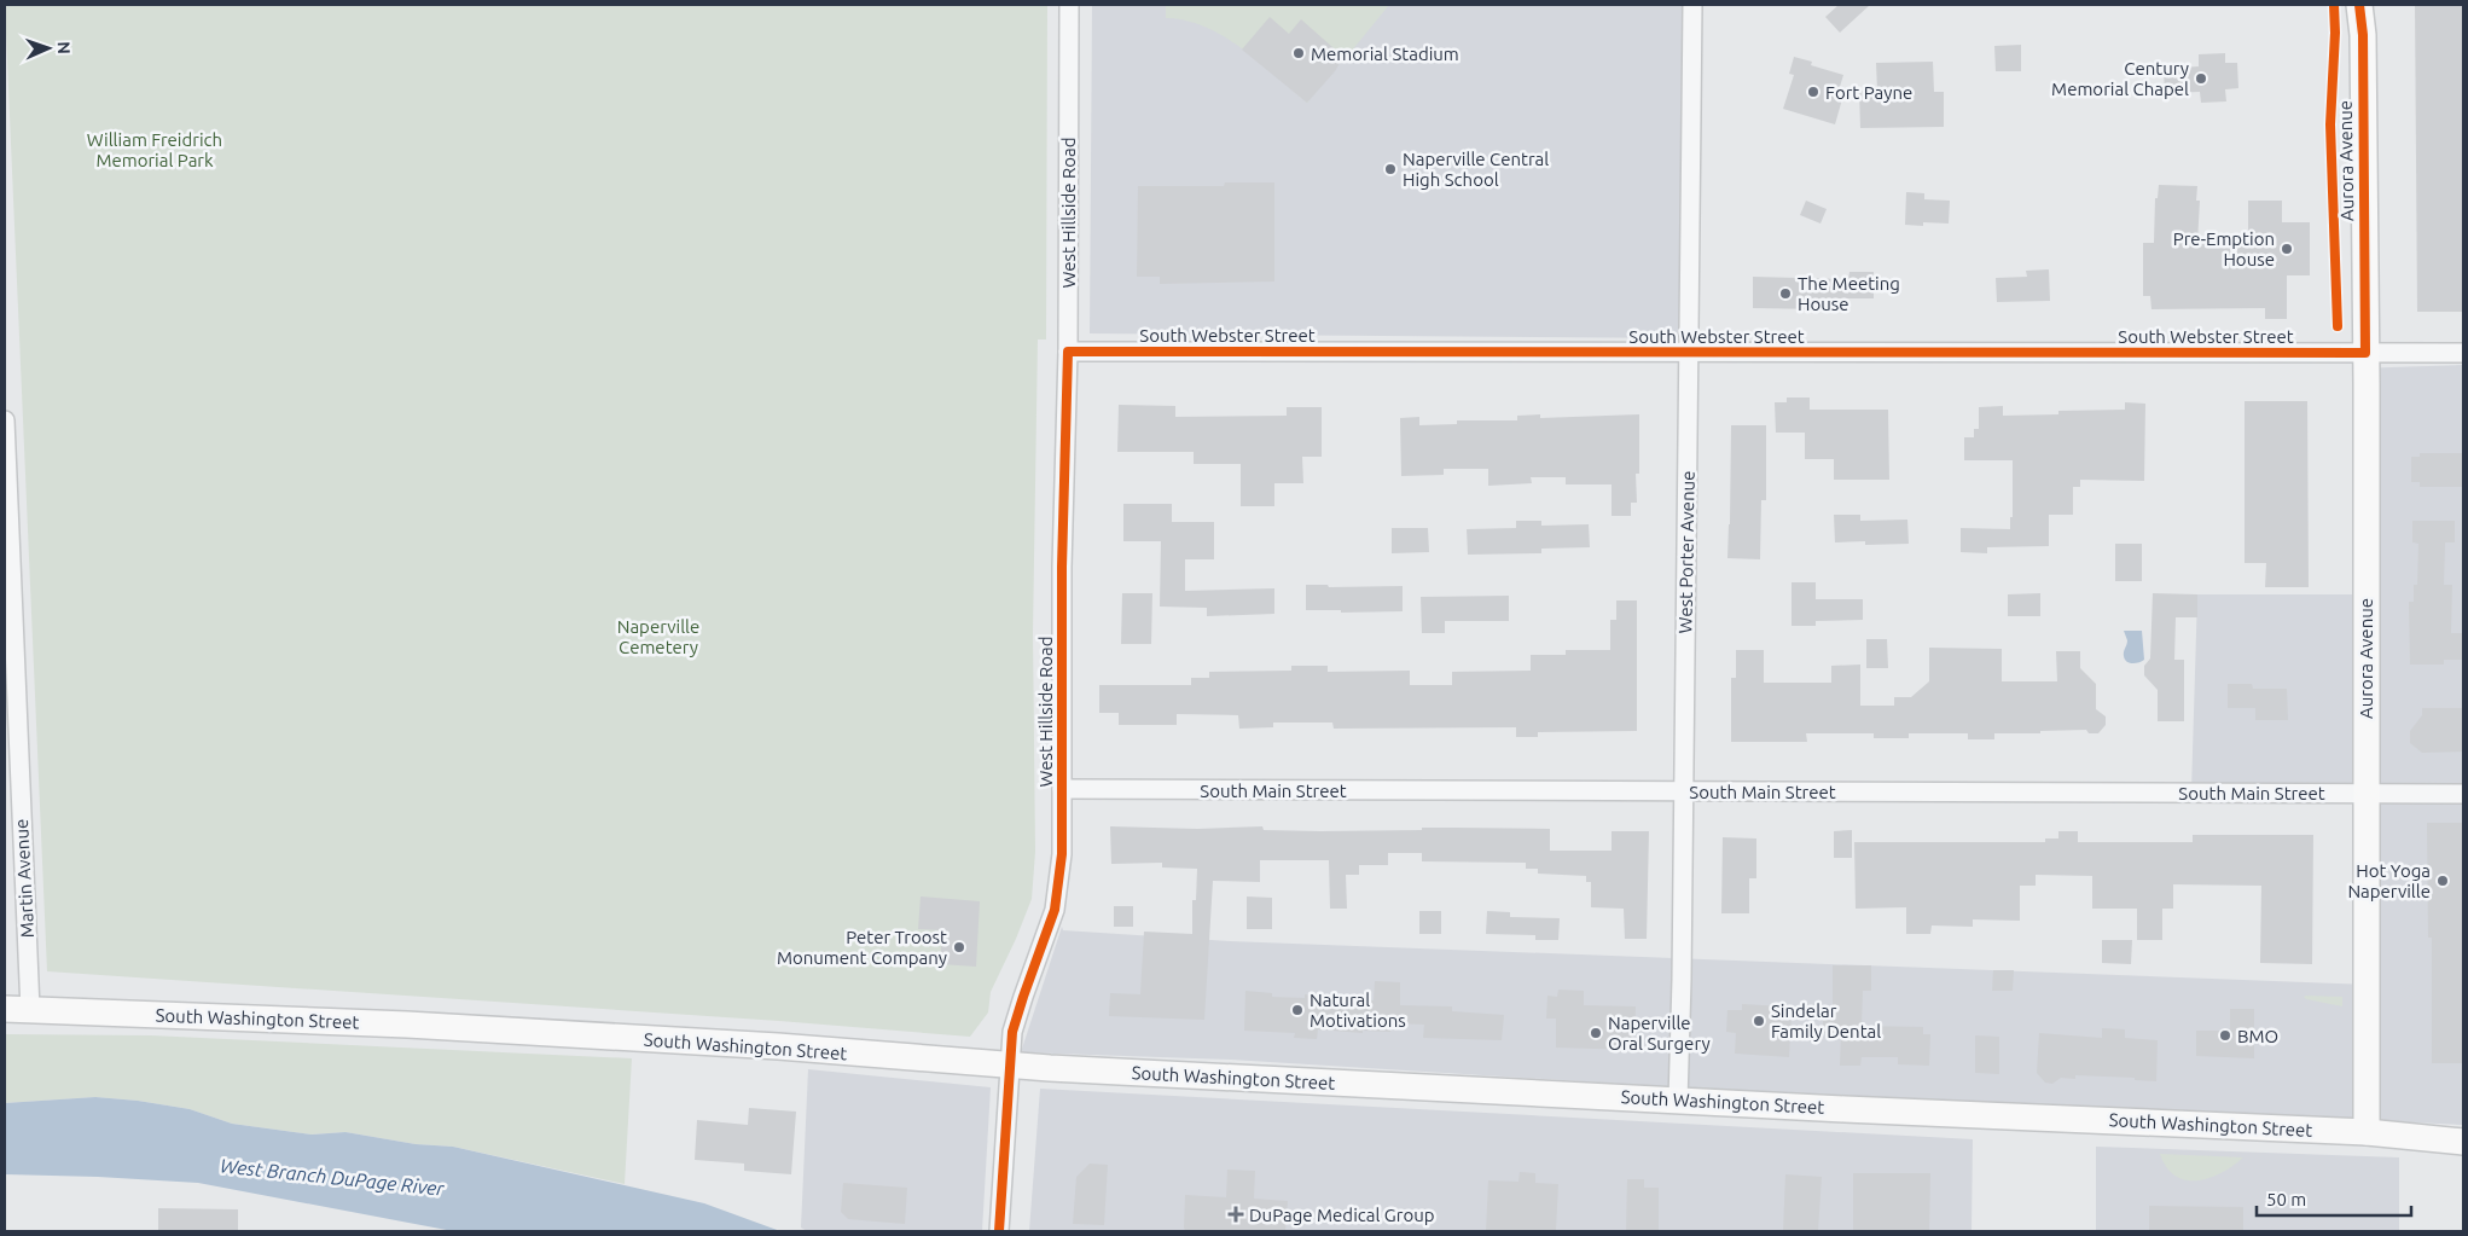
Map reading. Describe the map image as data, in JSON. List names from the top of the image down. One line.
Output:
{"streets":{"main road":["Aurora Avenue","South Washington Street"],"street":["West Hillside Road","South Webster Street","West Porter Avenue","South Main Street","Martin Avenue"]},"crossings":[["Aurora Avenue","South Webster Street"],["Aurora Avenue","South Main Street"],["Aurora Avenue","South Washington Street"],["West Hillside Road","South Webster Street"],["West Hillside Road","South Main Street"],["West Hillside Road","South Washington Street"],["South Webster Street","West Porter Avenue"],["West Porter Avenue","South Main Street"],["West Porter Avenue","South Washington Street"],["Martin Avenue","South Washington Street"]],"water":["West Branch DuPage River"],"parks":["William Freidrich Memorial Park","Naperville Cemetery"],"places":{"other":["Memorial Stadium","Century Memorial Chapel","Fort Payne","Naperville Central High School","Pre-Emption House","The Meeting House","Hot Yoga Naperville","Peter Troost Monument Company","Natural Motivations","Sindelar Family Dental","Naperville Oral Surgery","BMO"],"health":["DuPage Medical Group"]},"scale_bar":"50 m","north":"right"}
